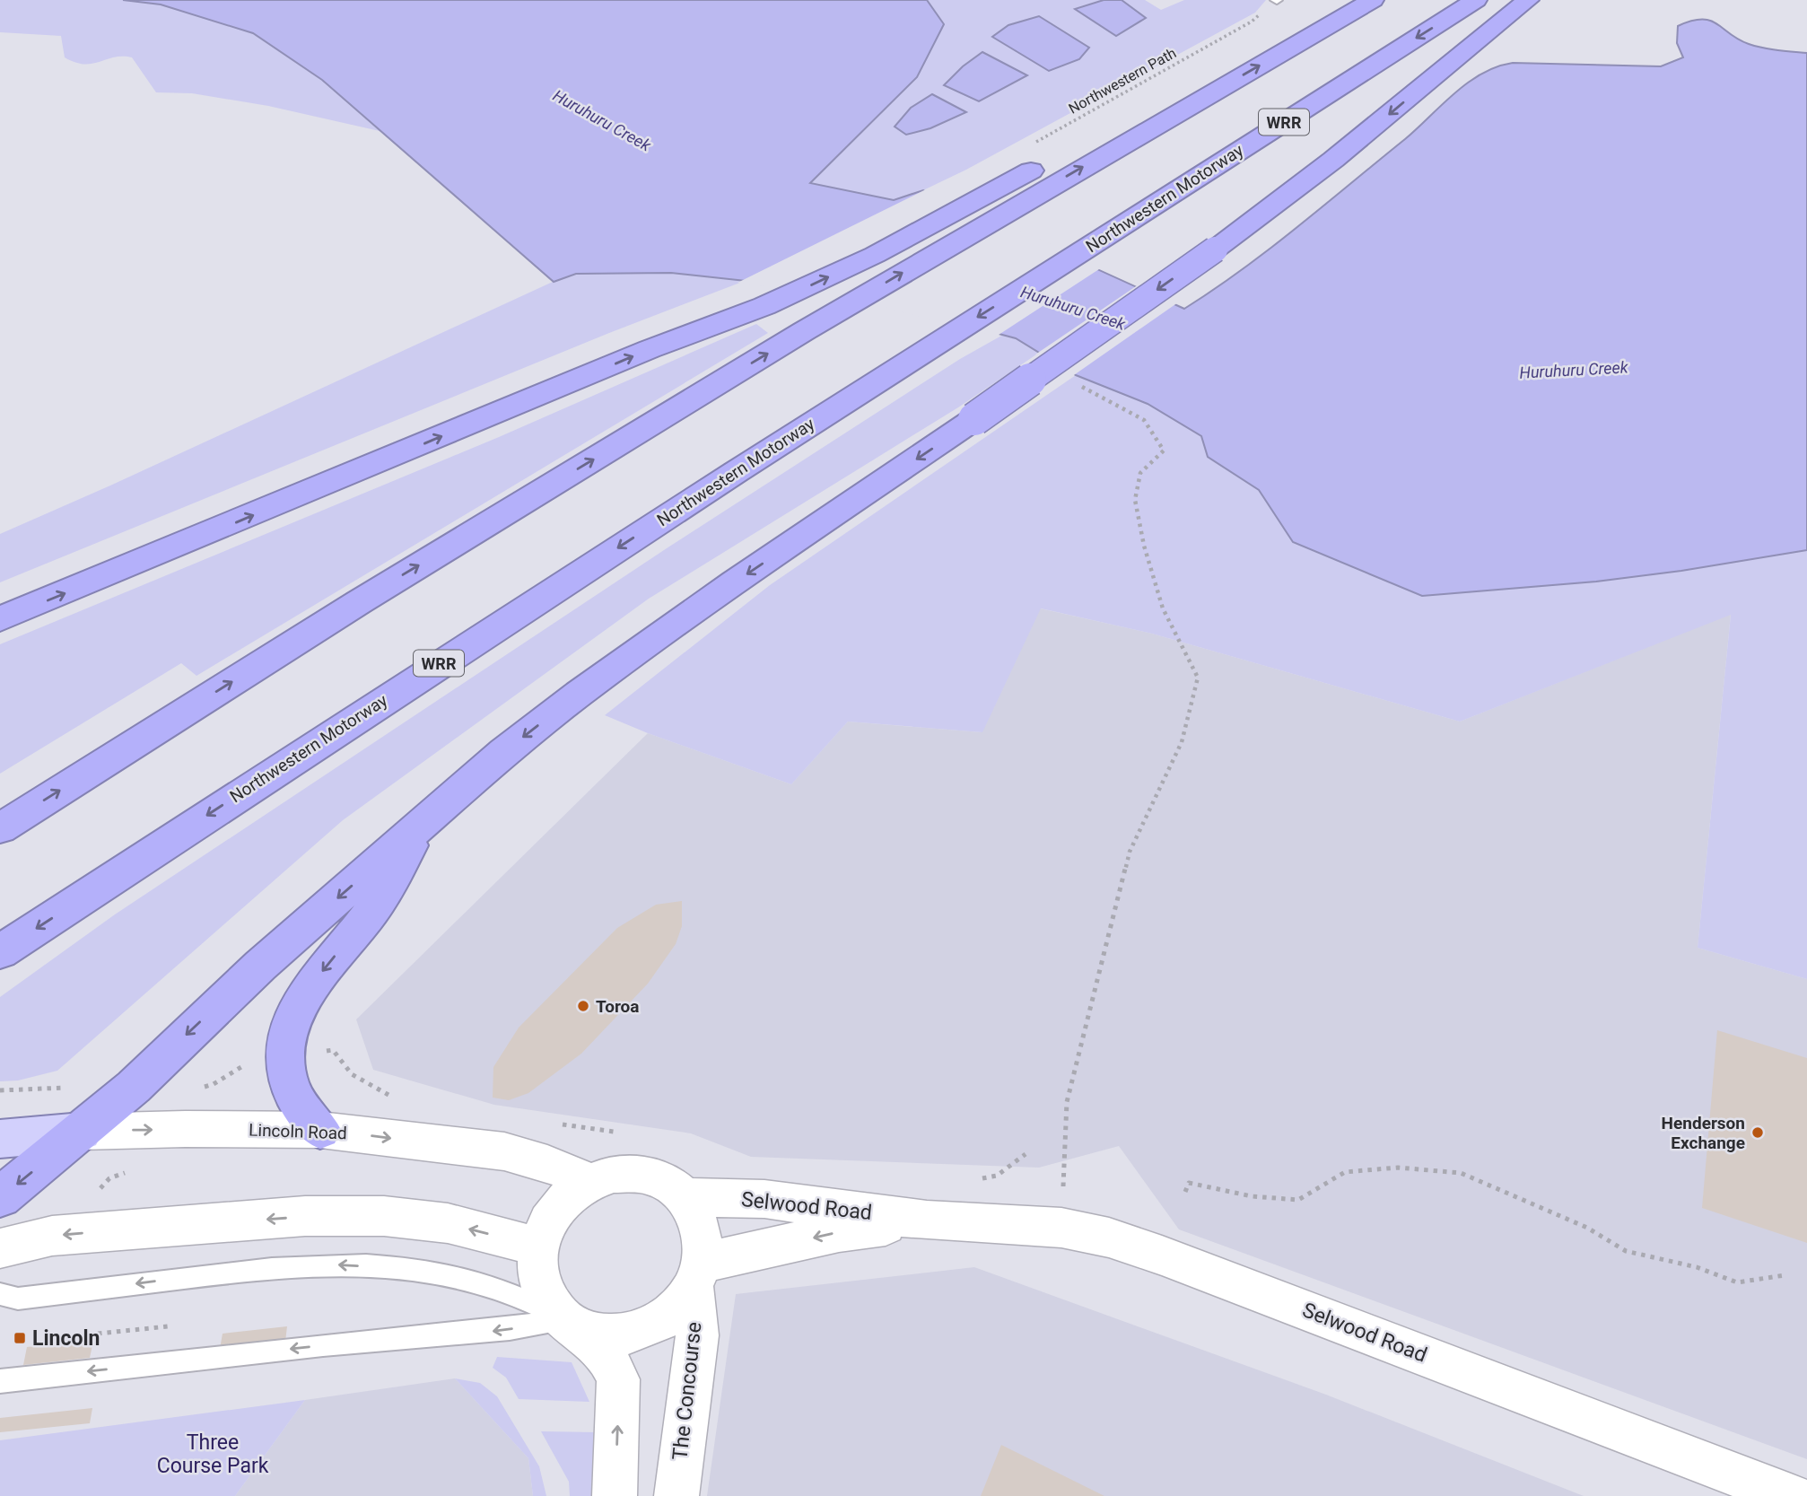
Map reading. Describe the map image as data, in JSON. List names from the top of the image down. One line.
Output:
{"streets":{"highway":["WRR","Northwestern Motorway"],"main road":["Lincoln Road"],"street":["Selwood Road","The Concourse"],"path":["Northwestern Path"]},"crossings":[["Lincoln Road","Selwood Road"],["Lincoln Road","The Concourse"],["Selwood Road","The Concourse"]],"water":["Huruhuru Creek"],"parks":["Three Course Park"],"places":{"other":["Toroa","Henderson Exchange"],"transit":["Lincoln"]}}
